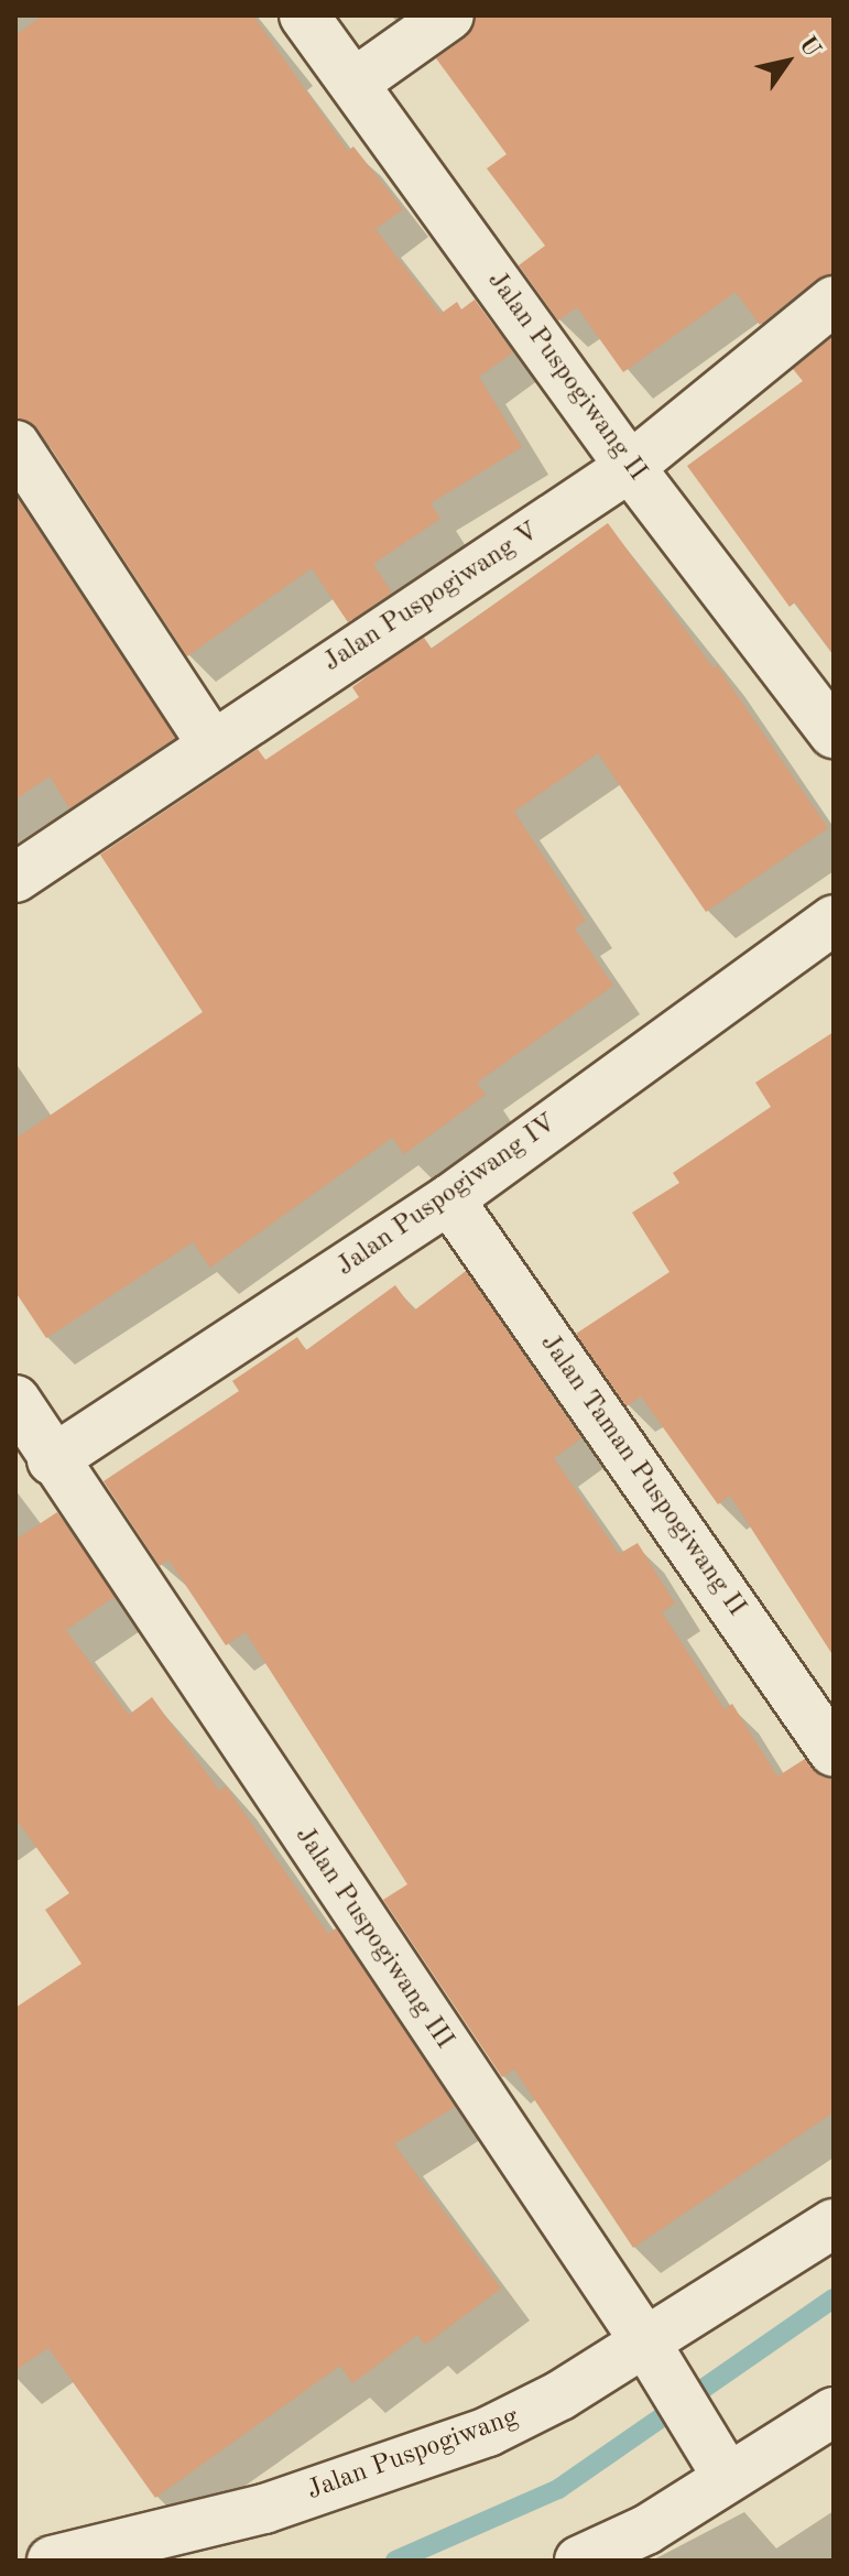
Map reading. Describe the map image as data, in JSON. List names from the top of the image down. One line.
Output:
{"streets":{"street":["Jalan Puspogiwang II","Jalan Puspogiwang V","Jalan Puspogiwang IV","Jalan Taman Puspogiwang II","Jalan Puspogiwang III","Jalan Puspogiwang"]},"crossings":[["Jalan Puspogiwang II","Jalan Puspogiwang V"],["Jalan Puspogiwang IV","Jalan Taman Puspogiwang II"],["Jalan Puspogiwang IV","Jalan Puspogiwang III"],["Jalan Puspogiwang III","Jalan Puspogiwang"]],"north":"top right"}
